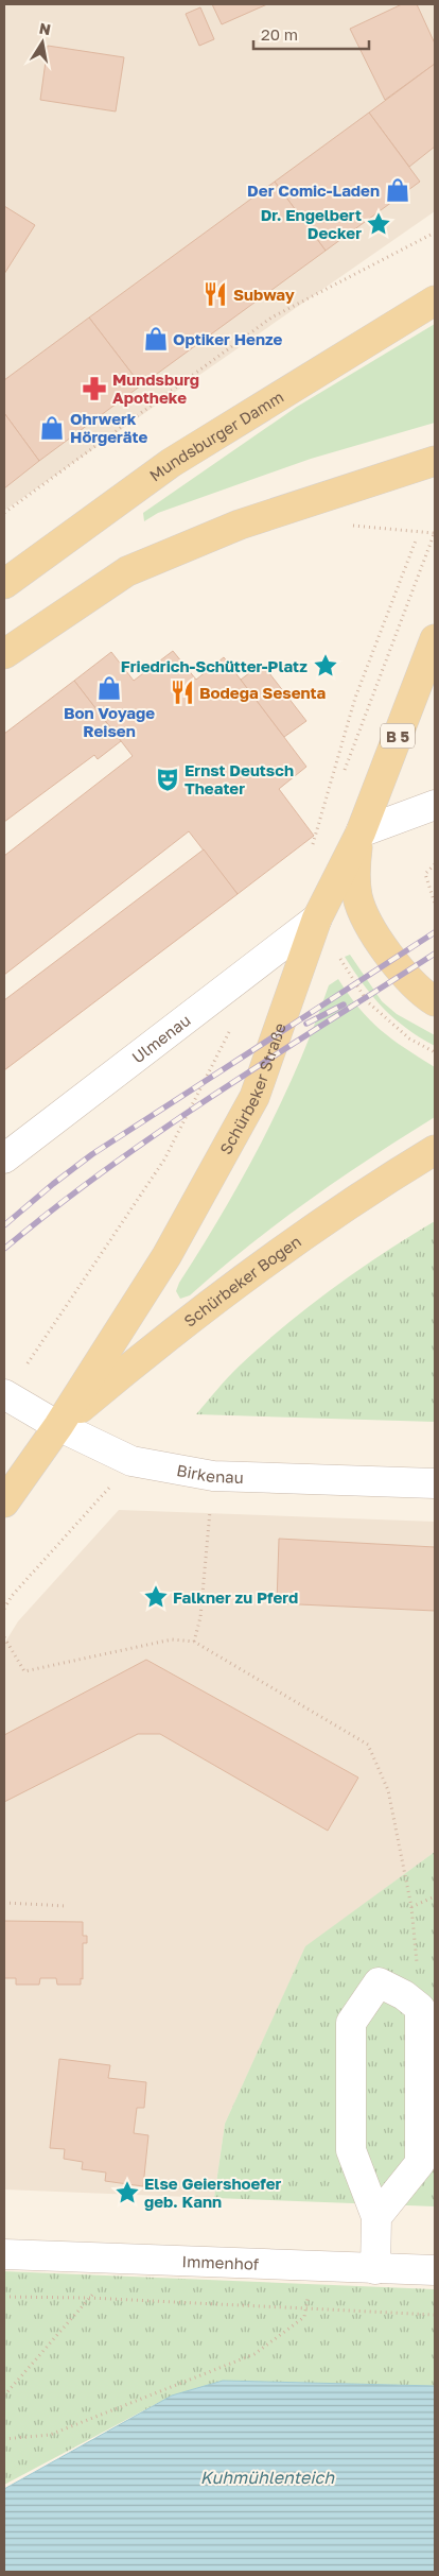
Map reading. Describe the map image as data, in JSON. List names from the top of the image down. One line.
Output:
{"streets":{"main road":["Mundsburger Damm","B 5","Schürbeker Straße","Schürbeker Bogen"],"street":["Ulmenau","Birkenau","Immenhof"]},"crossings":[["B 5","Schürbeker Straße"],["Ulmenau","Schürbeker Straße"],["Schürbeker Straße","Schürbeker Bogen"],["Schürbeker Straße","Birkenau"],["Schürbeker Bogen","Birkenau"]],"water":["Kuhmühlenteich"],"places":{"shop":["Der Comic-Laden","Optiker Henze","Ohrwerk Hörgeräte","Bon Voyage Reisen"],"place":["Dr. Engelbert Decker","Friedrich-Schütter-Platz","Falkner zu Pferd","Else Geiershoefer geb. Kann"],"restaurant":["Subway","Bodega Sesenta"],"pharmacy":["Mundsburg Apotheke"],"theatre":["Ernst Deutsch Theater"]},"scale_bar":"20 m","north":"top"}
